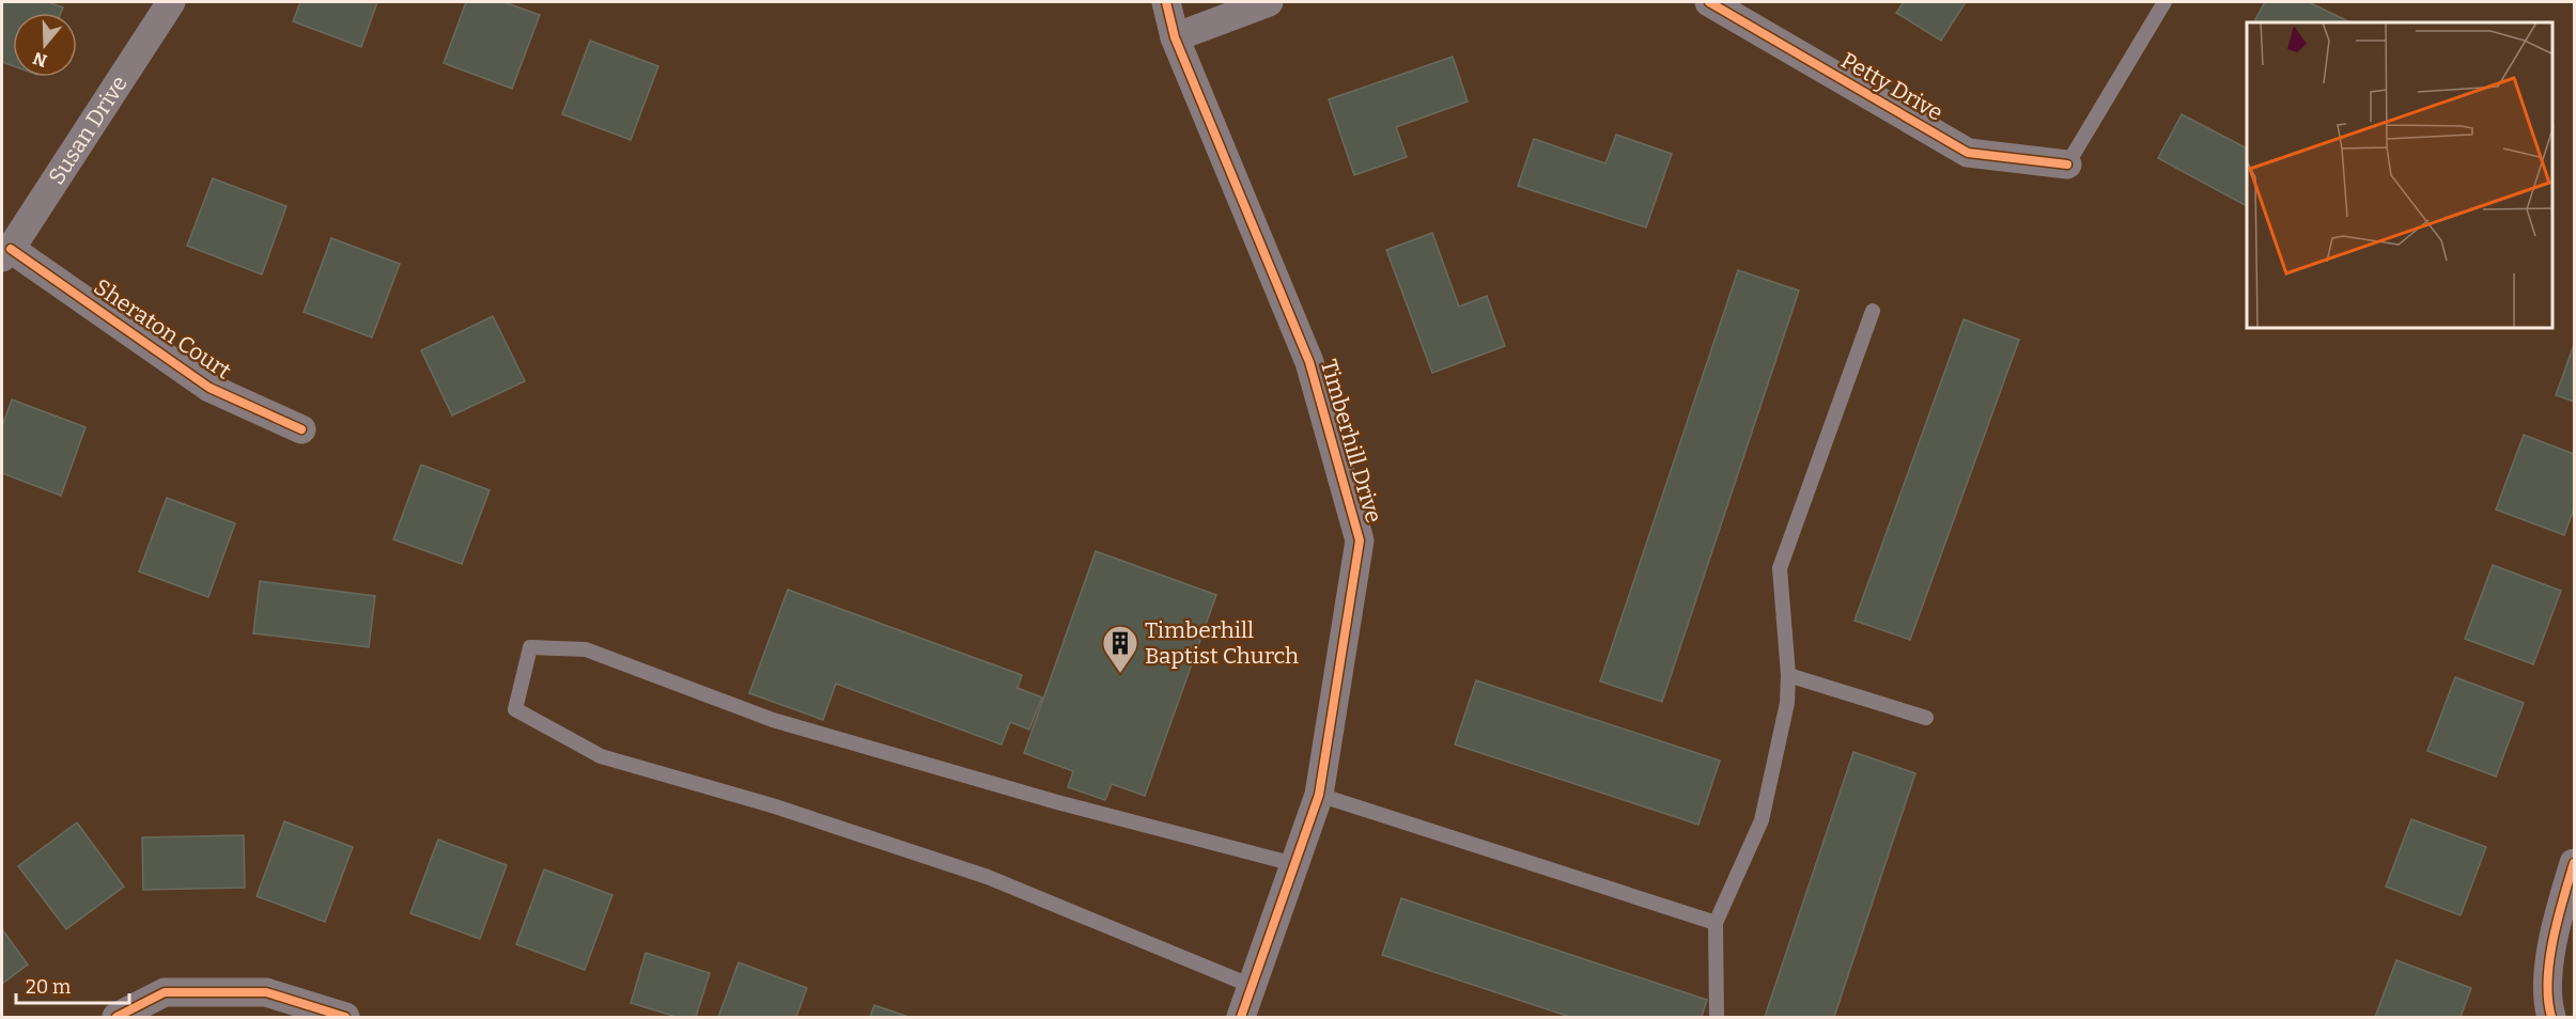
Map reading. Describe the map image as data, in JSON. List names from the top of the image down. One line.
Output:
{"streets":{"street":["Petty Drive","Susan Drive","Sheraton Court","Timberhill Drive"]},"crossings":[["Susan Drive","Sheraton Court"]],"places":{"building":["Timberhill Baptist Church"]},"scale_bar":"20 m","north":"bottom"}
